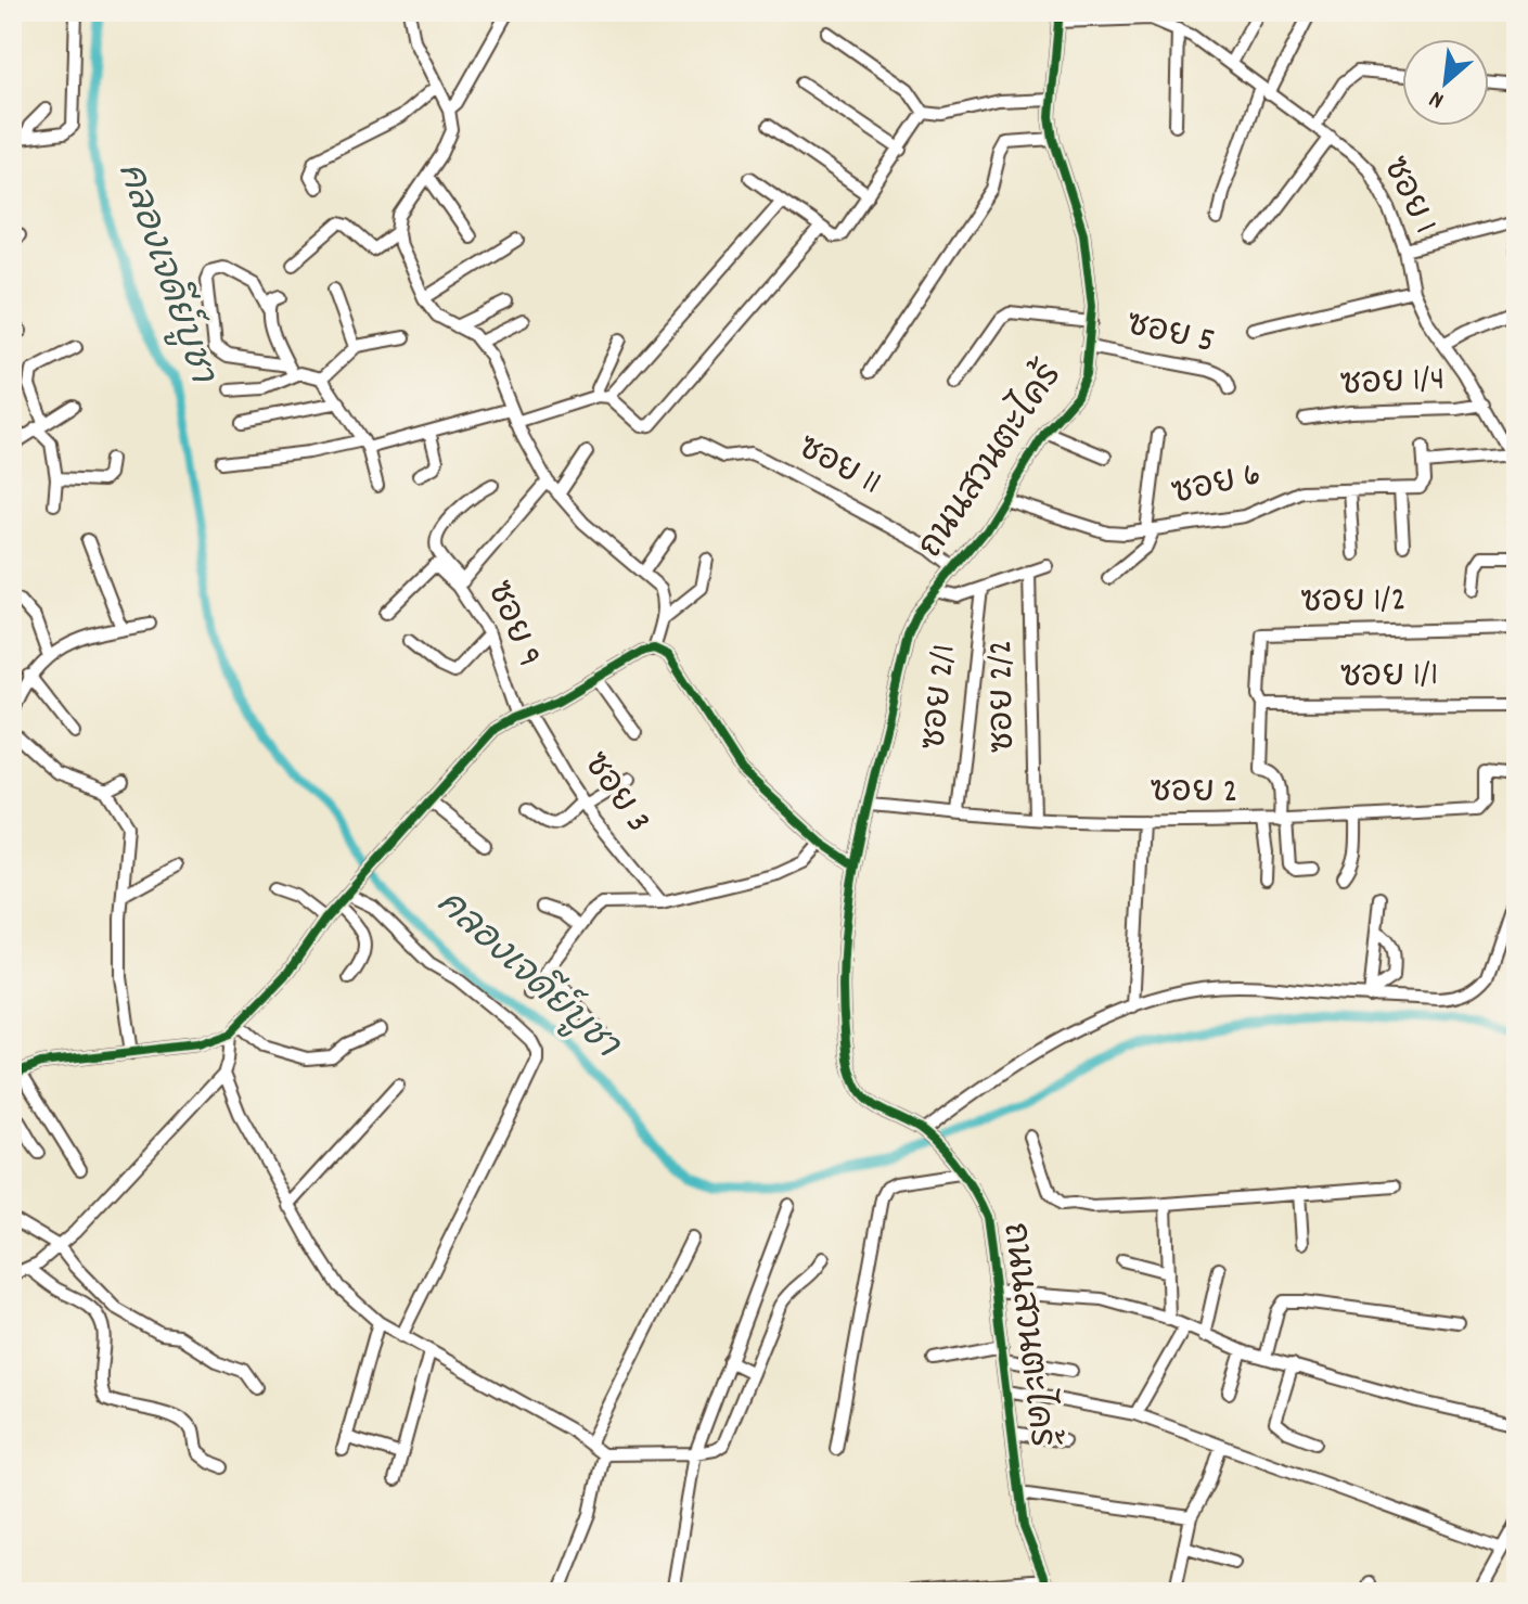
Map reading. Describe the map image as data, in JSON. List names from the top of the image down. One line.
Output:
{"streets":{"street":["ซอย 1","ซอย 5","ซอย 1/4","ถนนสวนตะไคร้","ซอย 11","ซอย 6","ซอย 1/2","ซอย 9","ซอย 1/1","ซอย 2/2","ซอย 2/1","ซอย 3","ซอย 2"]},"crossings":[["ซอย 1","ซอย 1/4"],["ซอย 1","ถนนสวนตะไคร้"],["ซอย 5","ถนนสวนตะไคร้"],["ถนนสวนตะไคร้","ซอย 11"],["ถนนสวนตะไคร้","ซอย 6"],["ถนนสวนตะไคร้","ซอย 2"],["ซอย 1/2","ซอย 1/1"],["ซอย 9","ซอย 3"],["ซอย 2/2","ซอย 2"],["ซอย 2/1","ซอย 2"]],"water":["คลองเจดีย์บูชา"],"north":"bottom left"}
